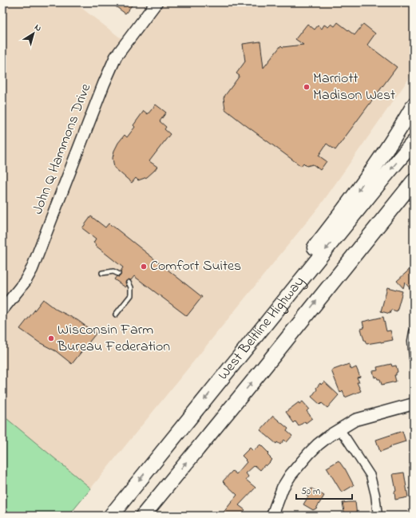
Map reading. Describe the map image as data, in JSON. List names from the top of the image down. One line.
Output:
{"streets":{"highway":["West Beltline Highway"],"street":["John Q Hammons Drive"]},"places":["Marriott Madison West","Comfort Suites","Wisconsin Farm Bureau Federation"],"scale_bar":"50 m","north":"top right"}
